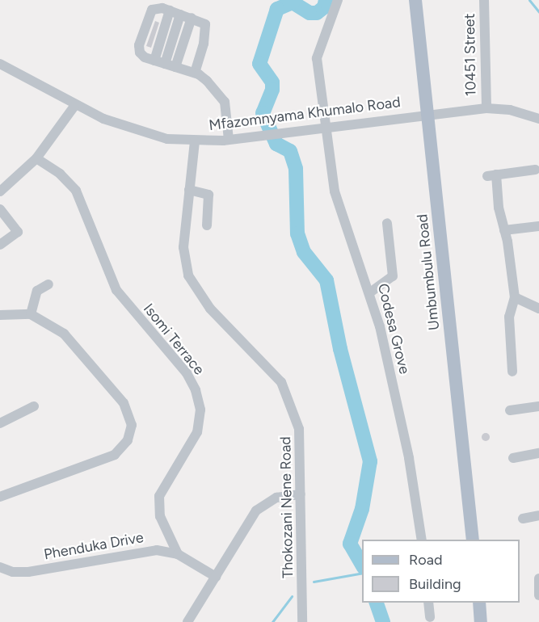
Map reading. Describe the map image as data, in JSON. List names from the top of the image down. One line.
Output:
{"streets":{"main road":["Umbumbulu Road"],"street":["10451 Street","Mfazomnyama Khumalo Road","Codesa Grove","Isomi Terrace","Thokozani Nene Road","Phenduka Drive"]},"crossings":[["10451 Street","Mfazomnyama Khumalo Road"],["Mfazomnyama Khumalo Road","Umbumbulu Road"],["Mfazomnyama Khumalo Road","Codesa Grove"],["Mfazomnyama Khumalo Road","Thokozani Nene Road"],["Isomi Terrace","Phenduka Drive"]],"legend":["Road","Building"]}
